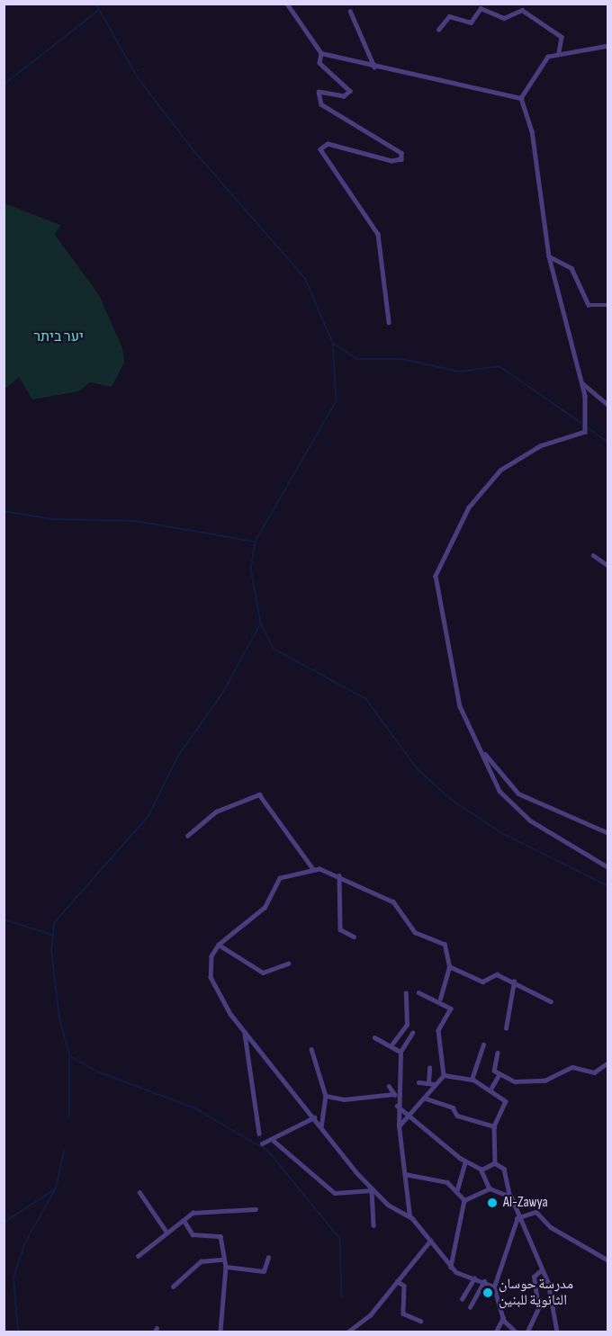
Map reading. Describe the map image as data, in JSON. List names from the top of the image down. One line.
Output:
{"parks":["יער ביתר"],"places":["Al-Zawya","مدرسة حوسان الثانوية للبنين"]}
